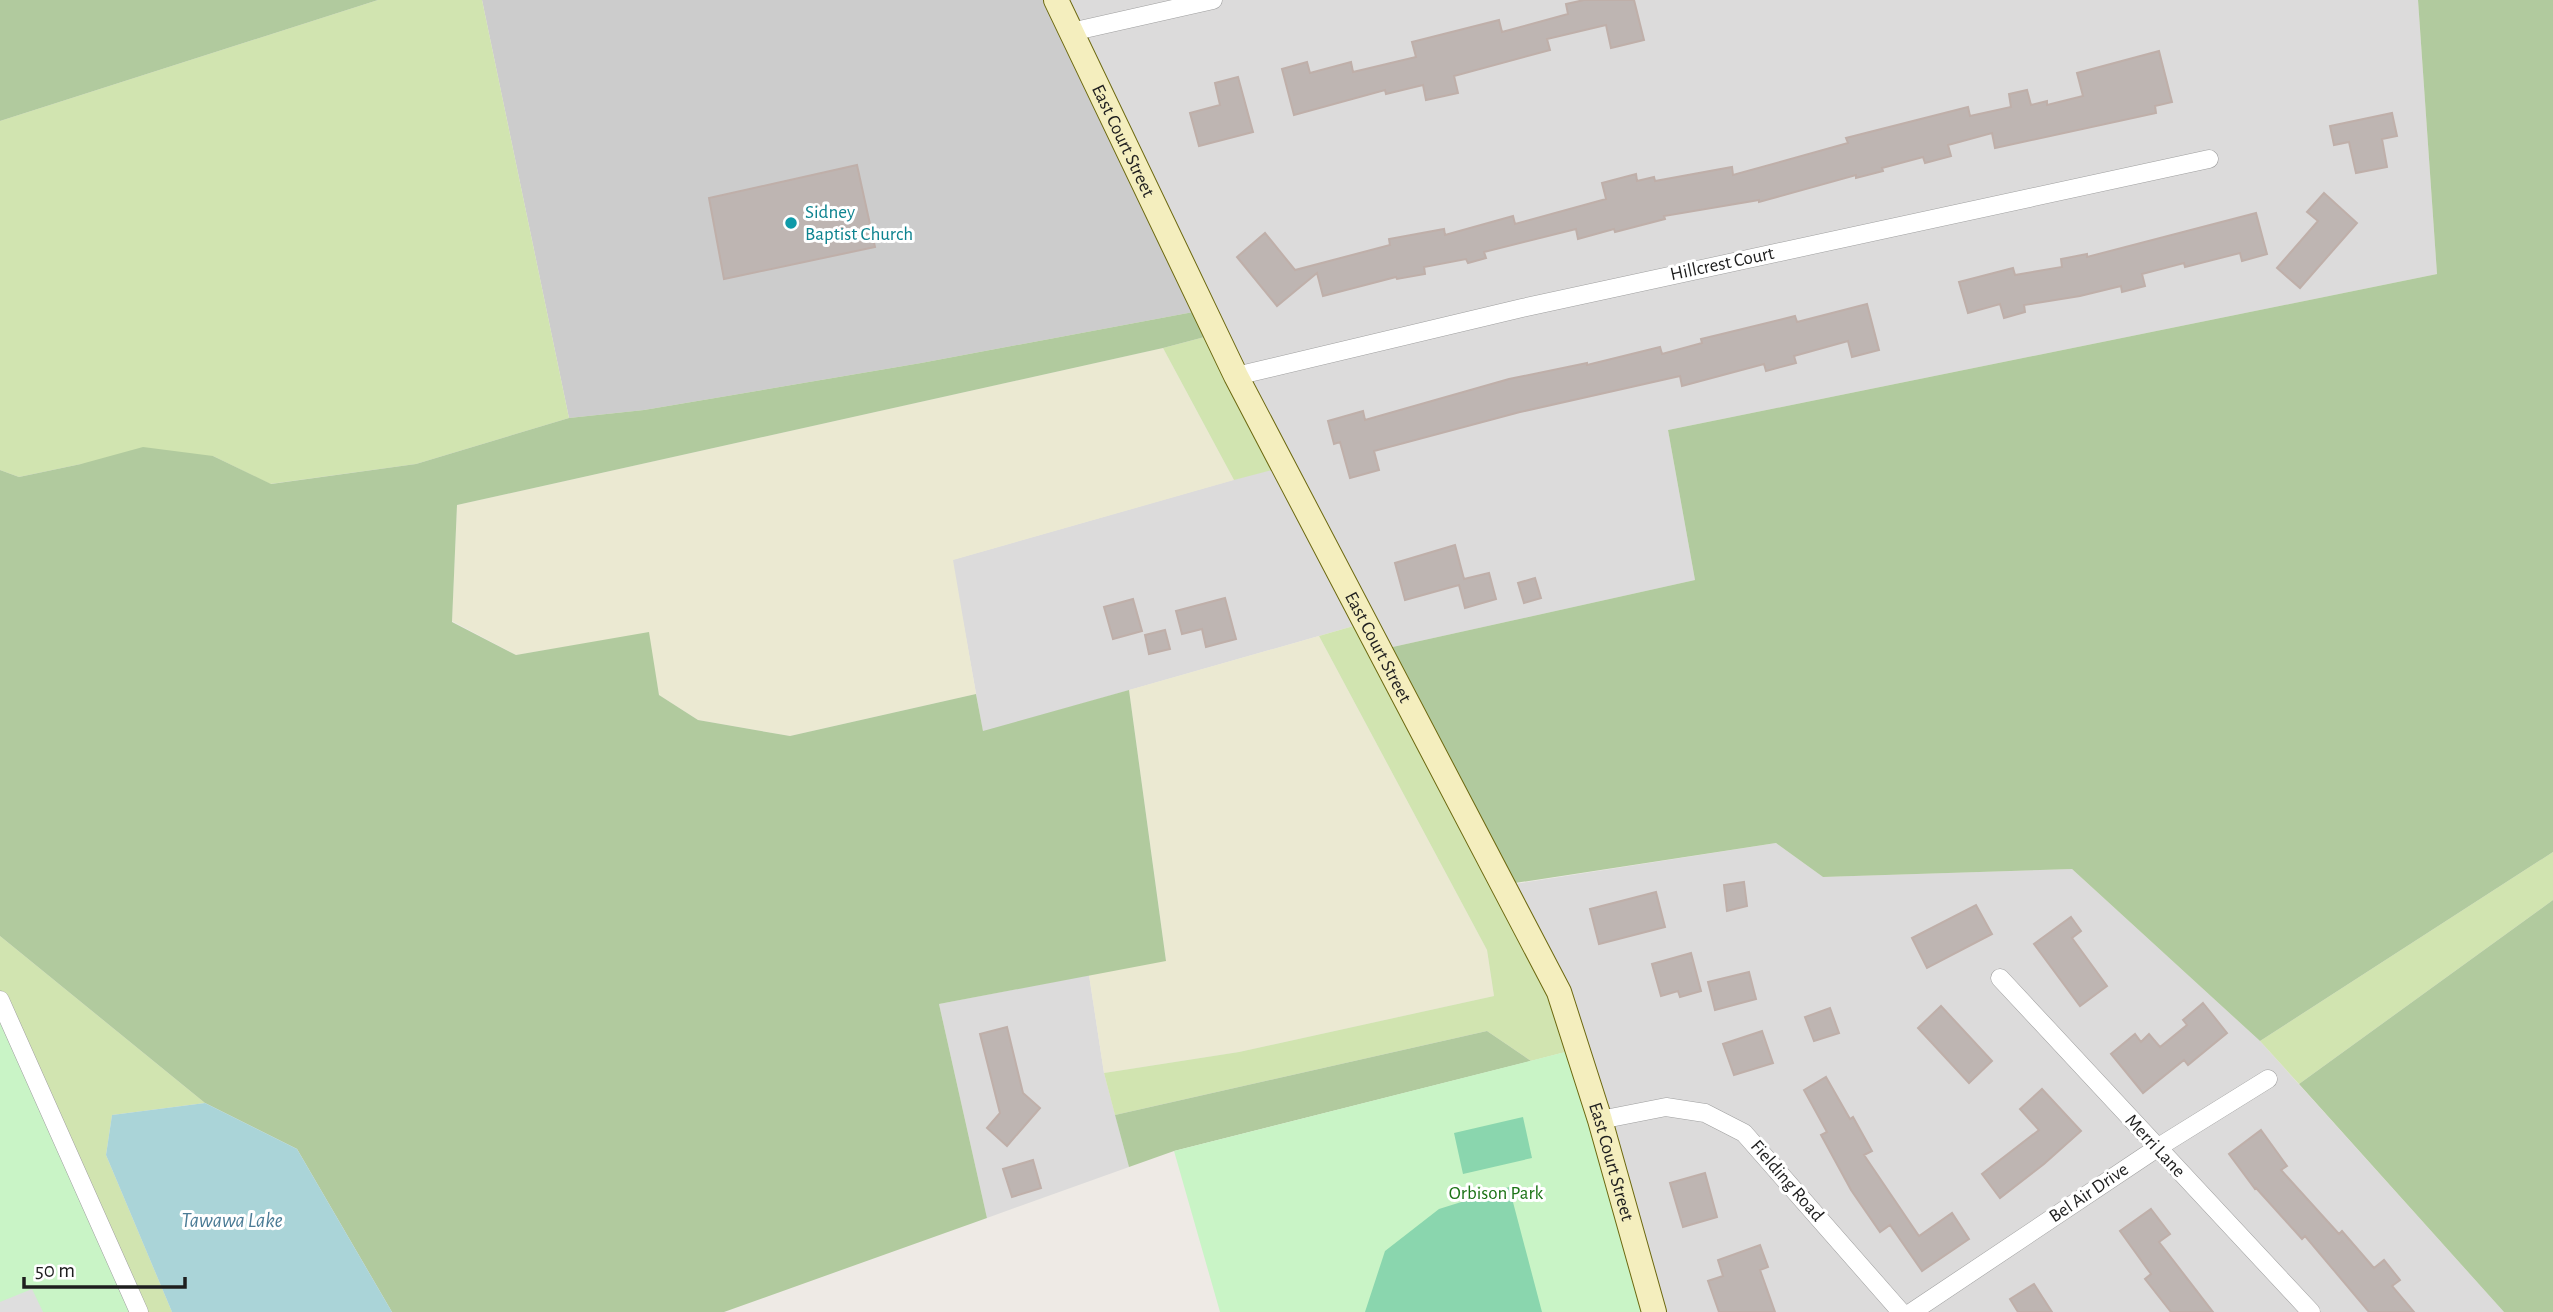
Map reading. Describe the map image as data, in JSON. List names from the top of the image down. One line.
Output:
{"streets":{"main road":["East Court Street"],"street":["Hillcrest Court","Merri Lane","Fielding Road","Bel Air Drive"]},"crossings":[["East Court Street","Hillcrest Court"],["East Court Street","Fielding Road"],["Merri Lane","Bel Air Drive"]],"water":["Tawawa Lake"],"parks":["Orbison Park"],"places":["Sidney Baptist Church"],"scale_bar":"50 m"}
